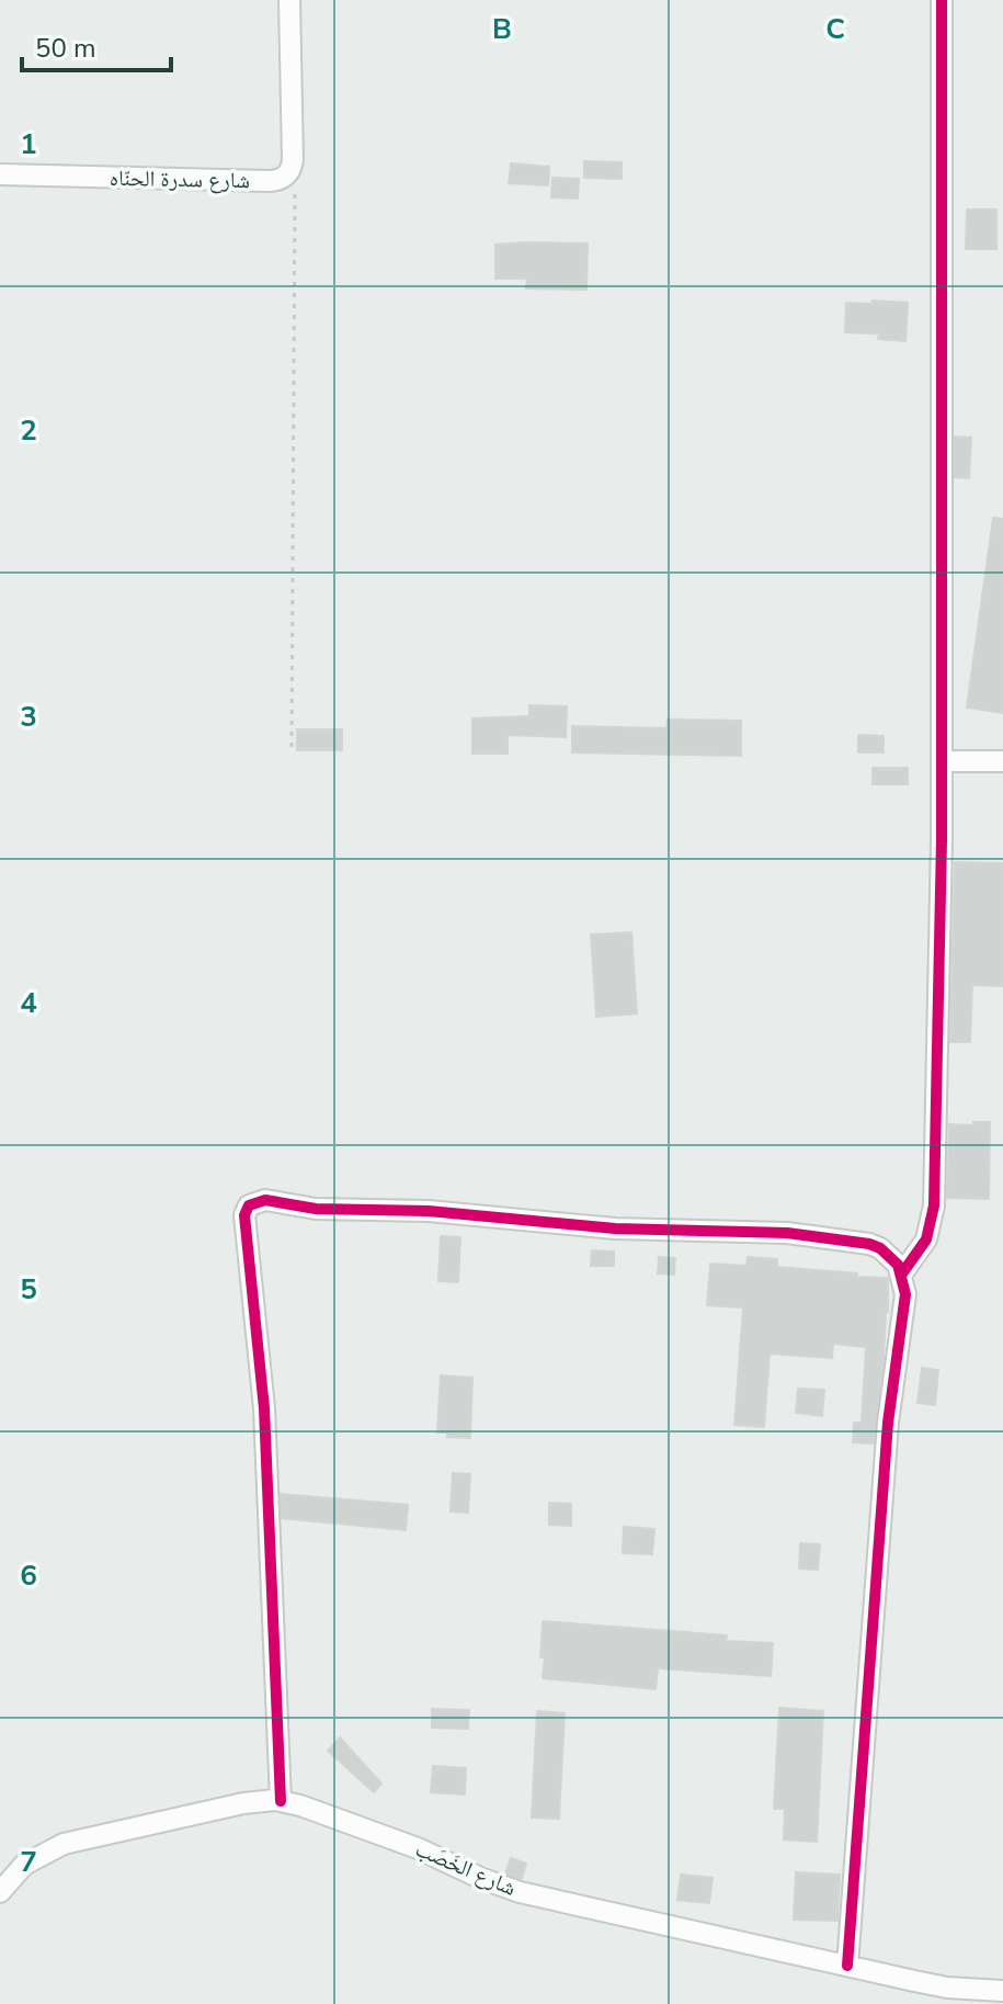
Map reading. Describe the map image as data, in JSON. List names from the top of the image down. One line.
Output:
{"streets":{"street":["شارع سدرة الحنّاه","شارع الخَصَب"]},"scale_bar":"50 m","grid":{"columns":["B","C"],"rows":["1","2","3","4","5","6","7"]}}
